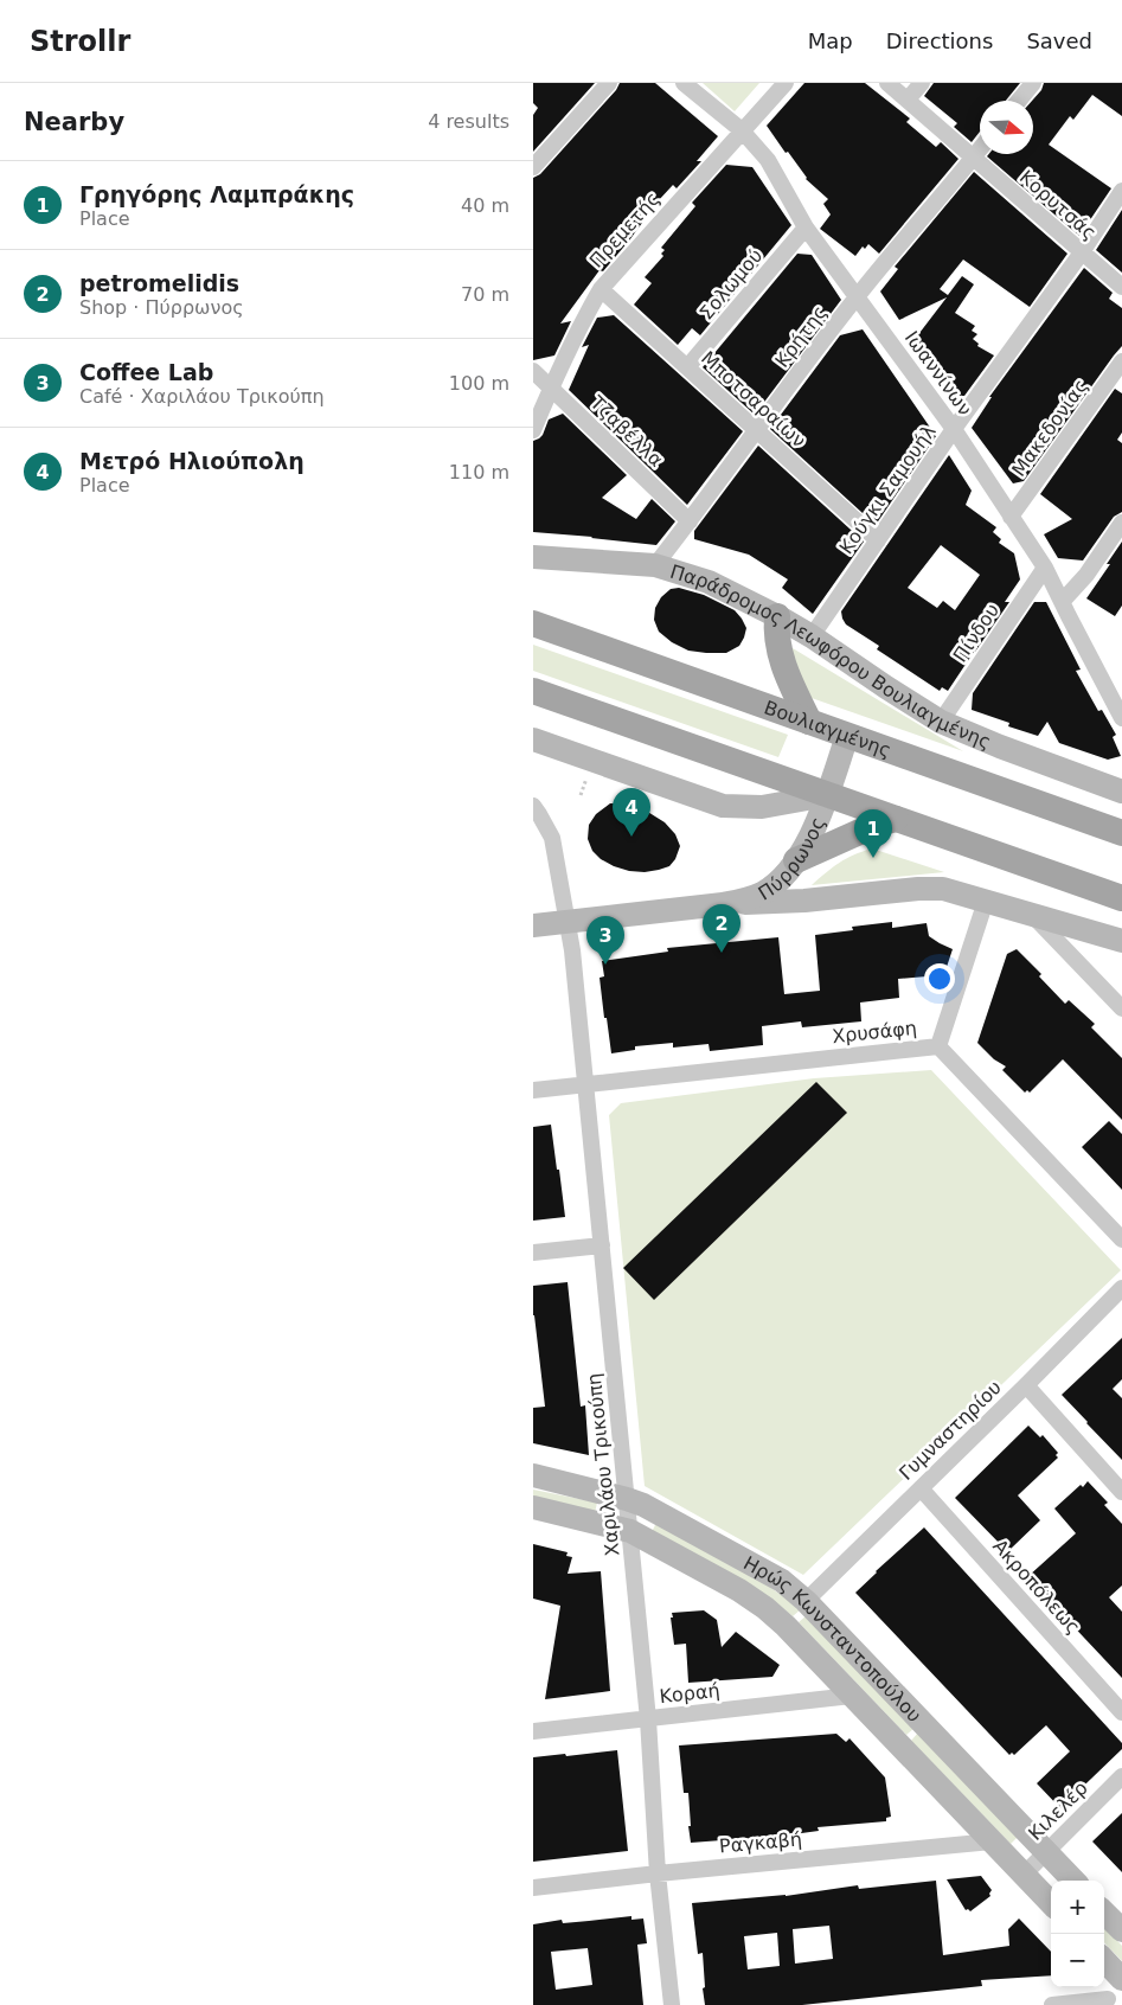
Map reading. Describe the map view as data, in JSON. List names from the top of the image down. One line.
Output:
{"streets":{"main road":["Βουλιαγμένης"],"street":["Κορυτσάς","Πρεμετής","Σολωμού","Κρήτης","Ιωαννίνων","Μποτσαραίων","Μακεδονίας","Τζαβέλλα","Κούγκι Σαμουήλ","Πίνδου","Παράδρομος Λεωφόρου Βουλιαγμένης","Πύρρωνος","Χρυσάφη","Γυμναστηρίου","Χαριλάου Τρικούπη","Ακροπόλεως","Ηρώς Κωνσταντοπούλου","Κοραή","Κιλελέρ","Ραγκαβή"]},"crossings":[["Κορυτσάς","Κρήτης"],["Κορυτσάς","Κούγκι Σαμουήλ"],["Πρεμετής","Ιωαννίνων"],["Πρεμετής","Μποτσαραίων"],["Πρεμετής","Τζαβέλλα"],["Σολωμού","Ιωαννίνων"],["Σολωμού","Μποτσαραίων"],["Κρήτης","Ιωαννίνων"],["Κρήτης","Μποτσαραίων"],["Κρήτης","Τζαβέλλα"],["Κρήτης","Παράδρομος Λεωφόρου Βουλιαγμένης"],["Ιωαννίνων","Μακεδονίας"],["Ιωαννίνων","Κούγκι Σαμουήλ"],["Ιωαννίνων","Πίνδου"],["Μποτσαραίων","Κούγκι Σαμουήλ"],["Κούγκι Σαμουήλ","Παράδρομος Λεωφόρου Βουλιαγμένης"],["Πίνδου","Παράδρομος Λεωφόρου Βουλιαγμένης"],["Βουλιαγμένης","Πύρρωνος"],["Πύρρωνος","Χαριλάου Τρικούπη"],["Χρυσάφη","Χαριλάου Τρικούπη"],["Γυμναστηρίου","Ακροπόλεως"],["Γυμναστηρίου","Ηρώς Κωνσταντοπούλου"],["Χαριλάου Τρικούπη","Ηρώς Κωνσταντοπούλου"],["Χαριλάου Τρικούπη","Κοραή"],["Χαριλάου Τρικούπη","Ραγκαβή"],["Ηρώς Κωνσταντοπούλου","Κοραή"],["Ηρώς Κωνσταντοπούλου","Κιλελέρ"],["Ηρώς Κωνσταντοπούλου","Ραγκαβή"]],"north":"right","page":{"header":"Strollr","nav":["Map","Directions","Saved"],"heading":["Nearby","4 results"],"list":[{"mark":"1","name":"Γρηγόρης Λαμπράκης","note":"Place","value":"40 m"},{"mark":"2","name":"petromelidis","note":"Shop · Πύρρωνος","value":"70 m"},{"mark":"3","name":"Coffee Lab","note":"Café · Χαριλάου Τρικούπη","value":"100 m"},{"mark":"4","name":"Μετρό Ηλιούπολη","note":"Place","value":"110 m"}],"pins":["4","1","2","3"],"map_buttons":["+","−"]}}
